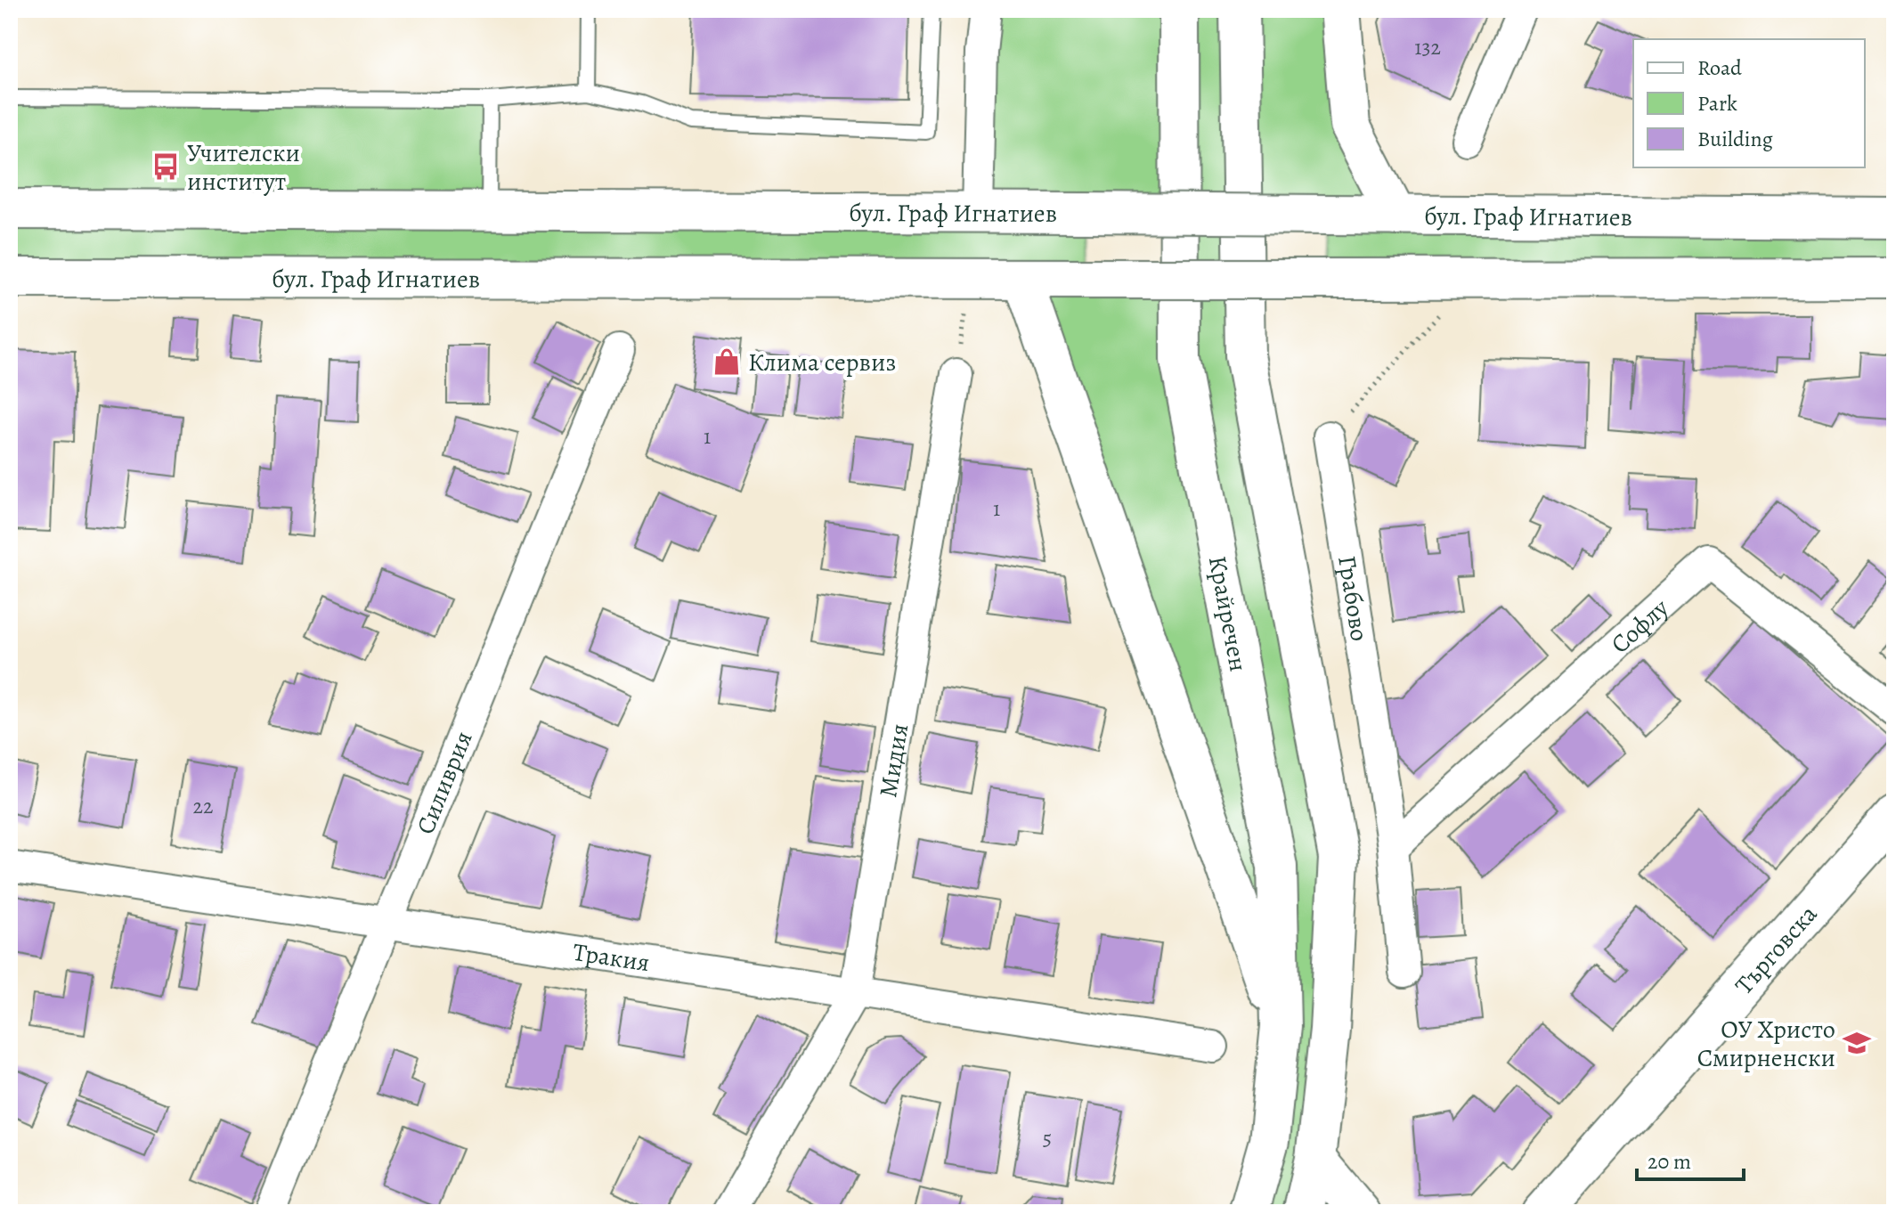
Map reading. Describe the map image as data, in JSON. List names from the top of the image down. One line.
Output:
{"streets":{"main road":["бул. Граф Игнатиев","Крайречен","Търговска"],"street":["Грабово","Софлу","Мидия","Силиврия","Тракия"]},"crossings":[["Грабово","Софлу"],["Мидия","Тракия"],["Силиврия","Тракия"]],"places":{"bus stop":["Учителски институт"],"shop":["Клима сервиз"],"school or university":["ОУ Христо Смирненски"]},"house_numbers":["132","1","1","22","5"],"legend":["Road","Park","Building"],"scale_bar":"20 m"}
